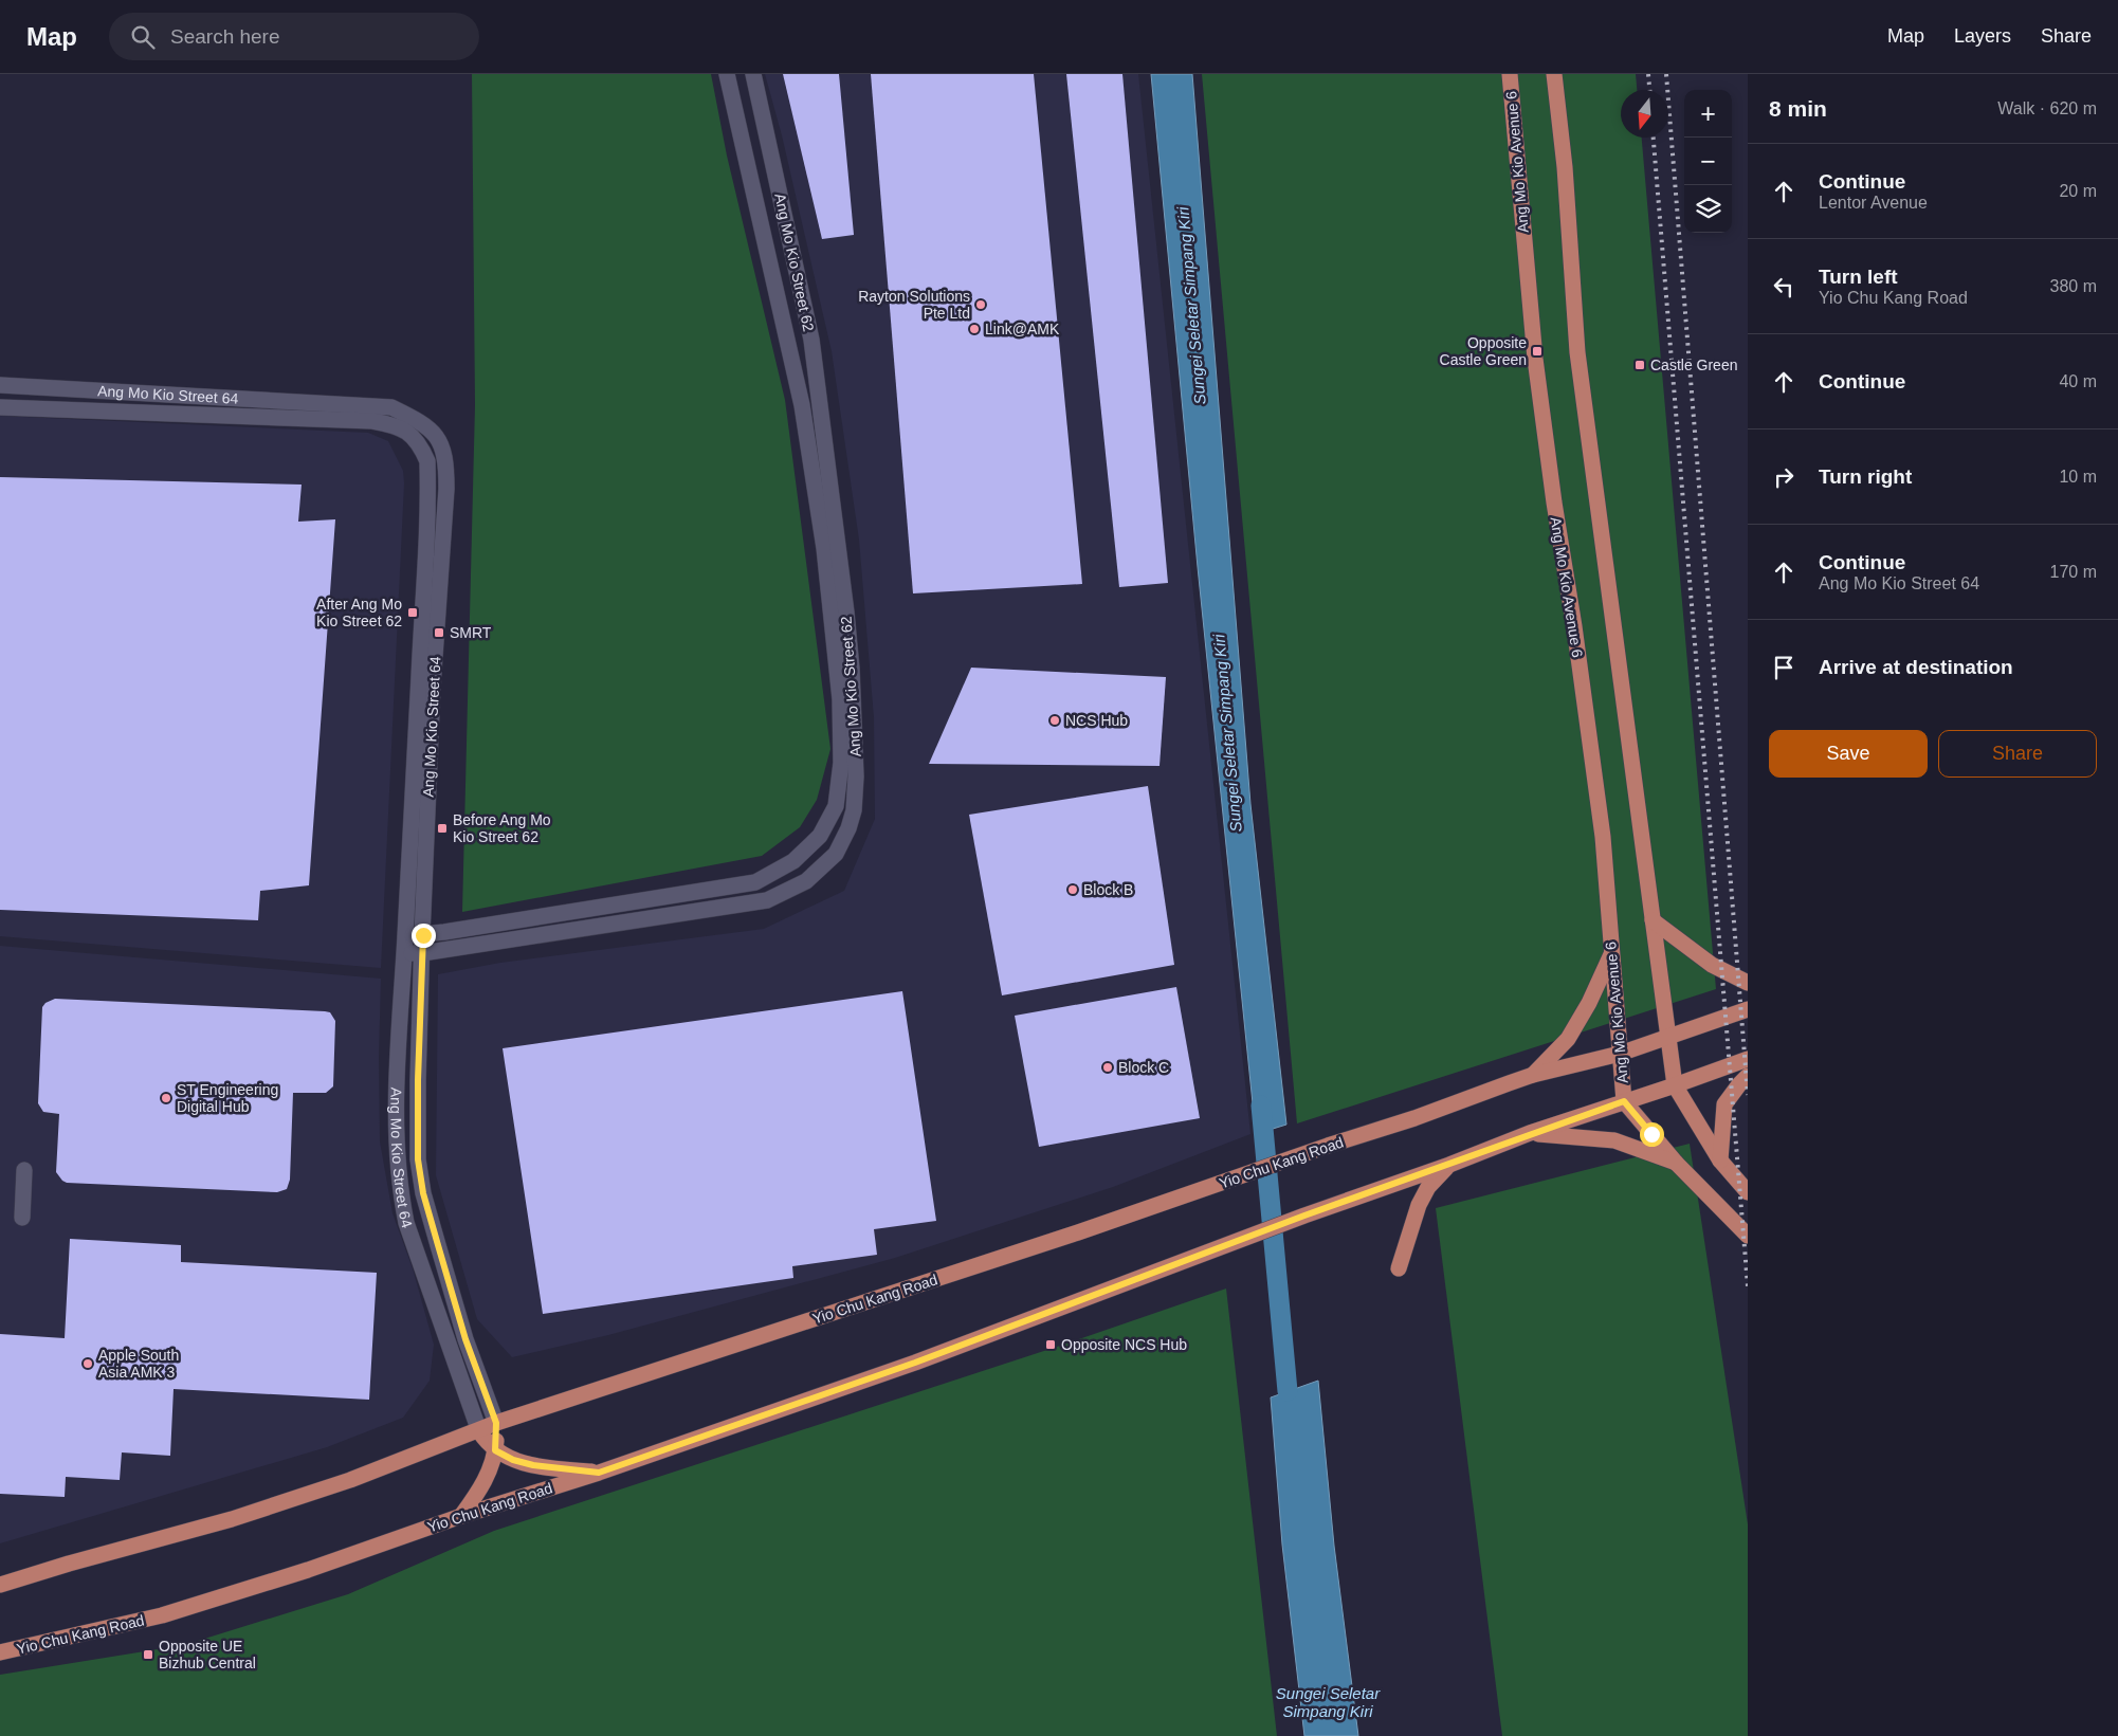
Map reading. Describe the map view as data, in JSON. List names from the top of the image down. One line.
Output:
{"streets":{"main road":["Ang Mo Kio Avenue 6","Yio Chu Kang Road"],"street":["Ang Mo Kio Street 62","Ang Mo Kio Street 64"]},"crossings":[["Ang Mo Kio Avenue 6","Yio Chu Kang Road"],["Ang Mo Kio Street 62","Ang Mo Kio Street 64"],["Ang Mo Kio Street 64","Yio Chu Kang Road"]],"water":["Sungei Seletar Simpang Kiri"],"places":{"other":["Rayton Solutions Pte Ltd","Link@AMK","NCS Hub","Block B","Block C","ST Engineering Digital Hub","Apple South Asia AMK 3"],"transit":["Opposite Castle Green","Castle Green","After Ang Mo Kio Street 62","SMRT","Before Ang Mo Kio Street 62","Opposite NCS Hub","Opposite UE Bizhub Central"]},"north":"bottom","page":{"header":"Map","search":"Search here","nav":["Map","Layers","Share"],"heading":["8 min","Walk · 620 m"],"map_buttons":["+","−"],"list":[["Continue","Lentor Avenue","20 m"],["Turn left","Yio Chu Kang Road","380 m"],["Continue","40 m"],["Turn right","10 m"],["Continue","Ang Mo Kio Street 64","170 m"],"Arrive at destination"],"buttons":["Save","Share"]}}
